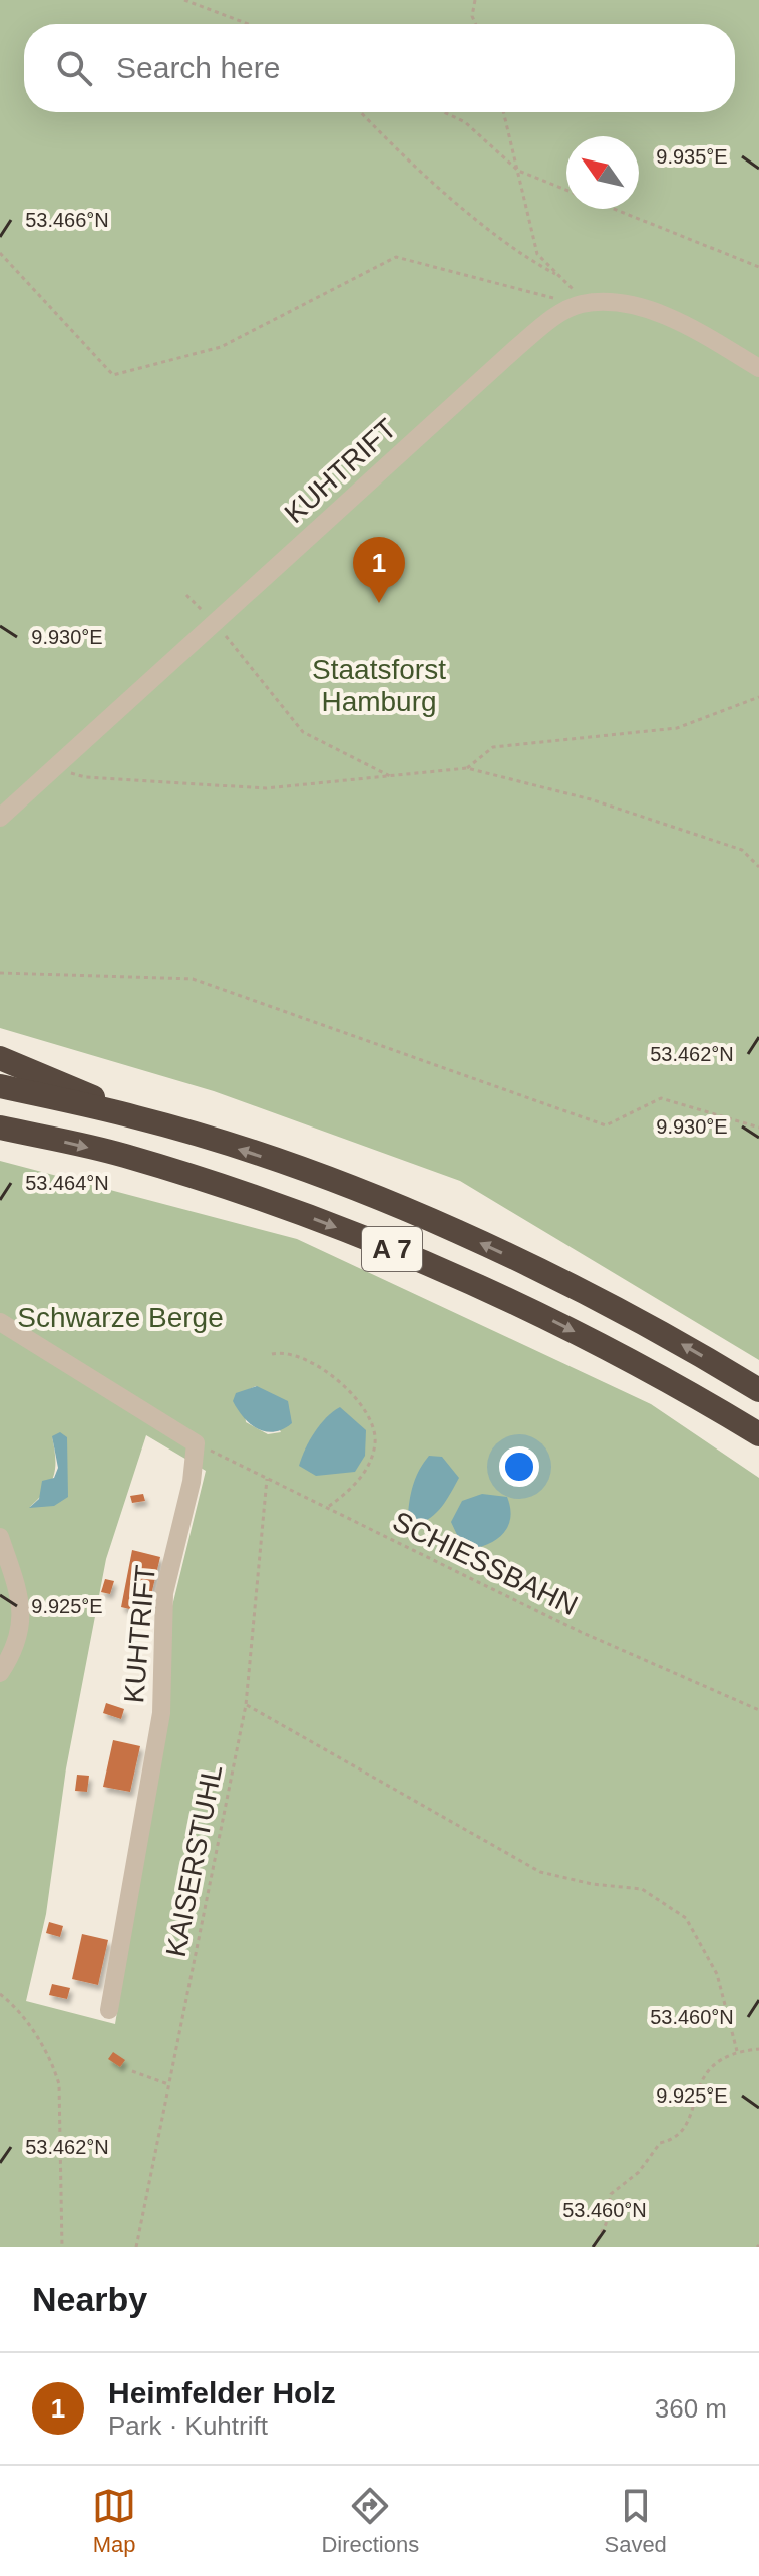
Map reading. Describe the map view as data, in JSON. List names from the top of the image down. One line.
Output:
{"streets":{"highway":["A 7"],"street":["KUHTRIFT"],"path":["SCHIESSBAHN","KAISERSTUHL"]},"crossings":[["KUHTRIFT","SCHIESSBAHN"],["SCHIESSBAHN","KAISERSTUHL"]],"parks":["Staatsforst Hamburg","Schwarze Berge"],"north":"top left","page":{"search":"Search here","pins":"1","heading":"Nearby","list":[{"mark":"1","name":"Heimfelder Holz","note":"Park · Kuhtrift","value":"360 m"}],"nav":["Map","Directions","Saved"]},"coordinates":["9.935°E","53.466°N","9.930°E","53.462°N","53.464°N","9.925°E","53.460°N"]}
